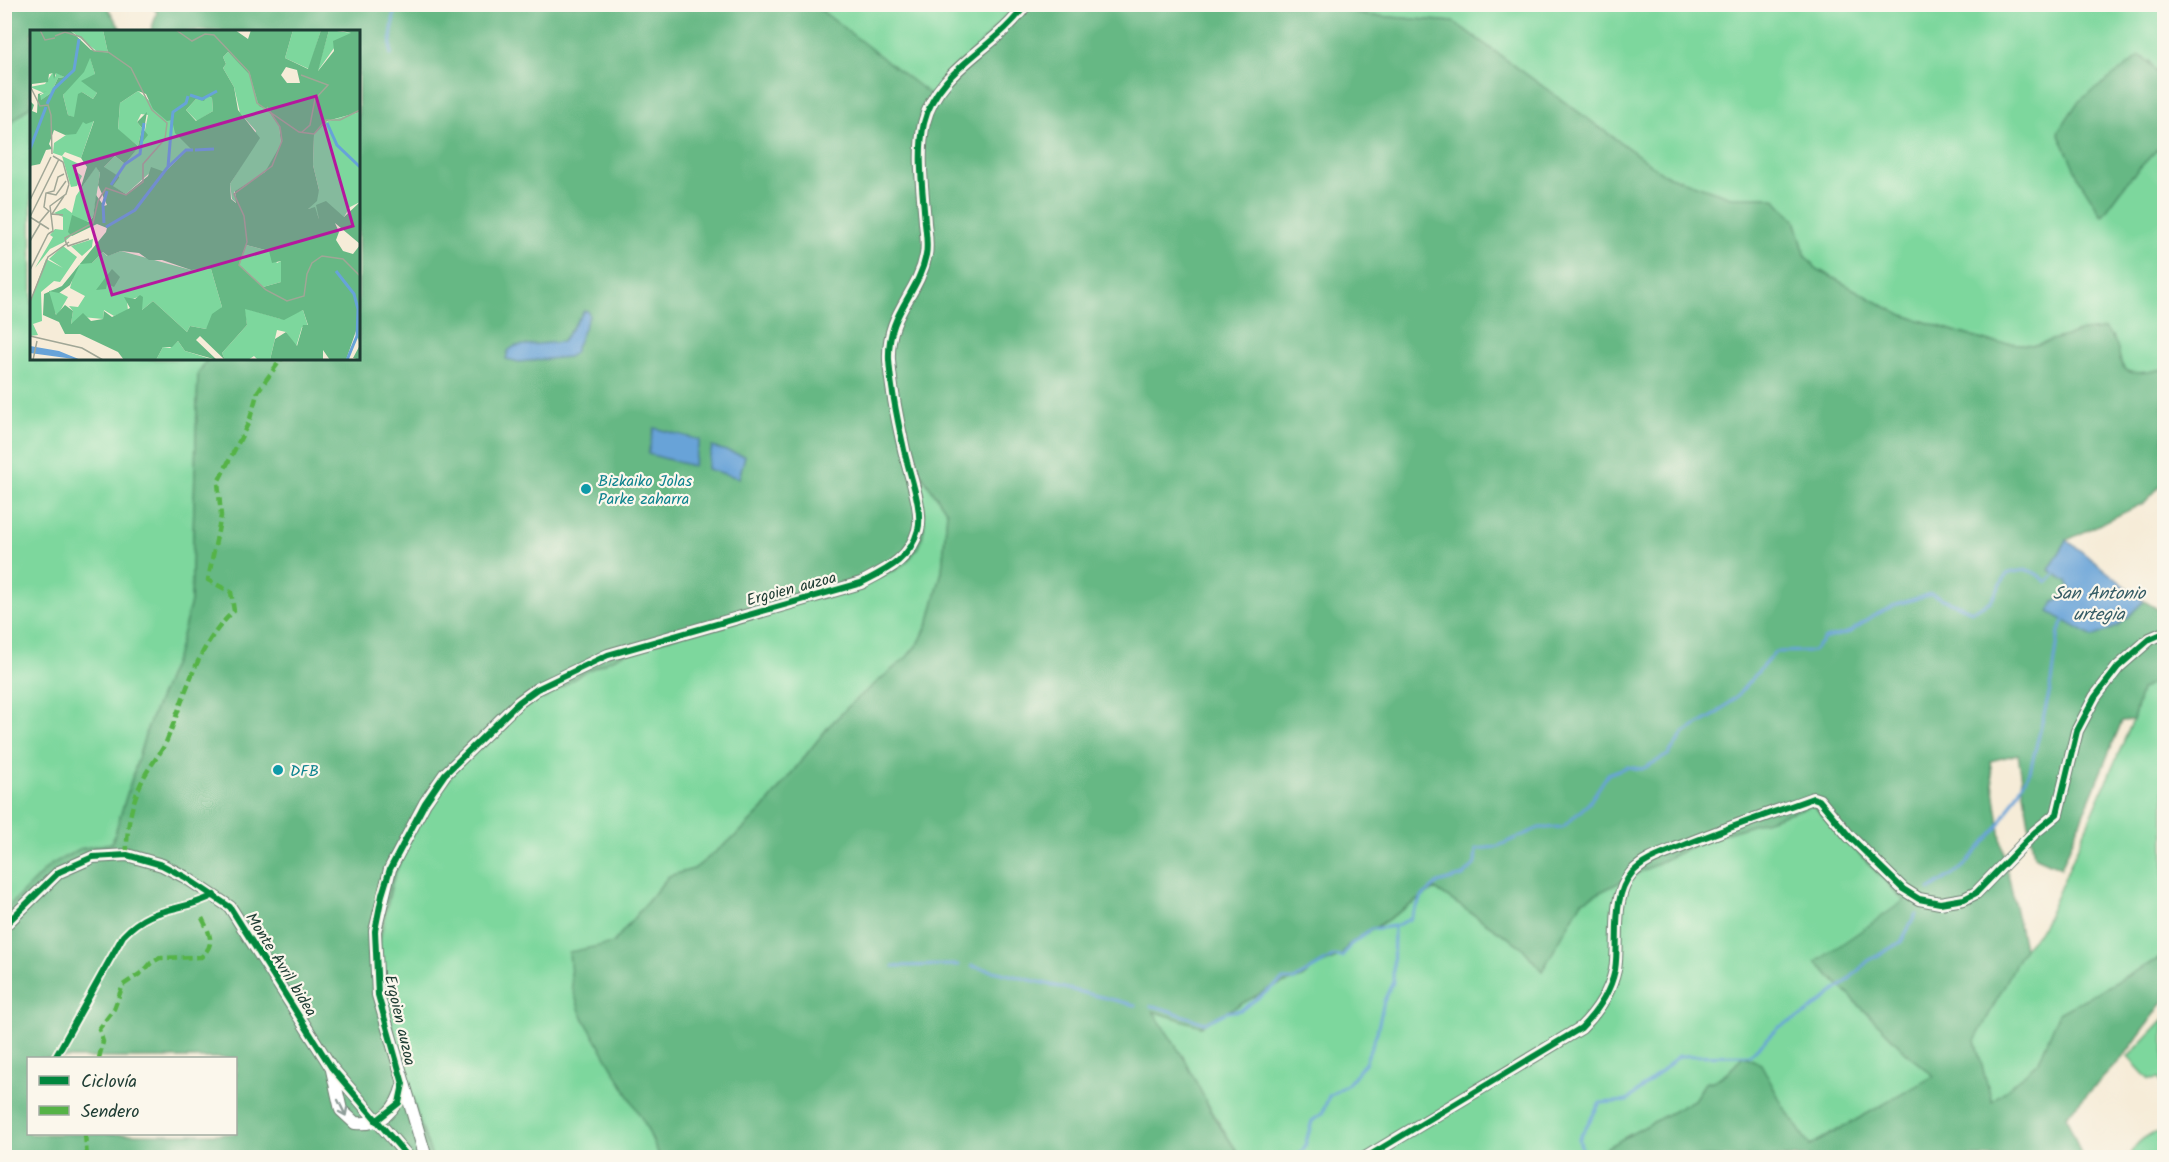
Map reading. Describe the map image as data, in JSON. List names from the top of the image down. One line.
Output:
{"streets":{"street":["Ergoien auzoa","Monte Avril bidea"]},"water":["San Antonio urtegia"],"places":["Bizkaiko Jolas Parke zaharra","DFB"],"legend":["Ciclovía","Sendero"]}
